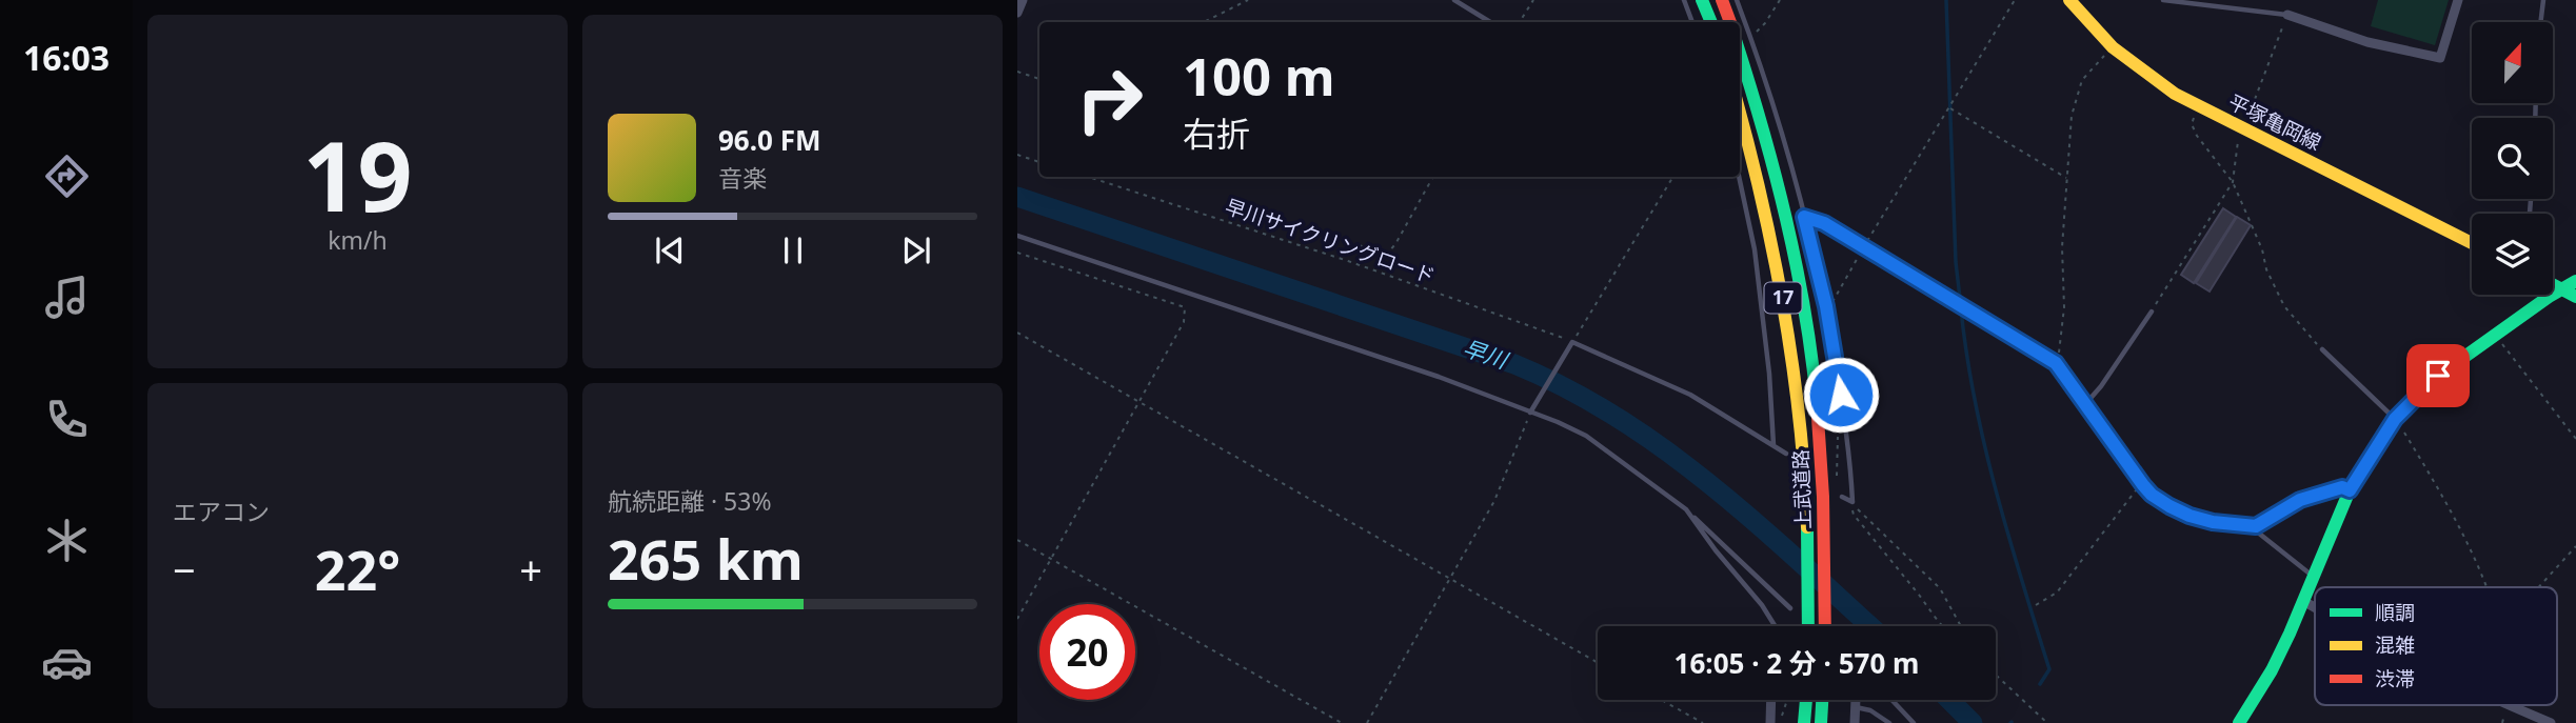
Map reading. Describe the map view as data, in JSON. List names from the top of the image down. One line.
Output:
{"streets":{"main road":["平塚亀岡線","17","上武道路"],"path":["早川サイクリングロード"]},"water":["早川"],"legend":["順調","混雑","渋滞"],"north":"top","page":{"tabs":"16:03","tile":[["19","km/h"],"エアコン",["航続距離 · 53%","265 km"]],"turn":["100 m","右折"],"song":["96.0 FM","音楽"],"heat":["−","22°","+"],"limit":"20","trip":"16:05 · 2 分 · 570 m"}}
